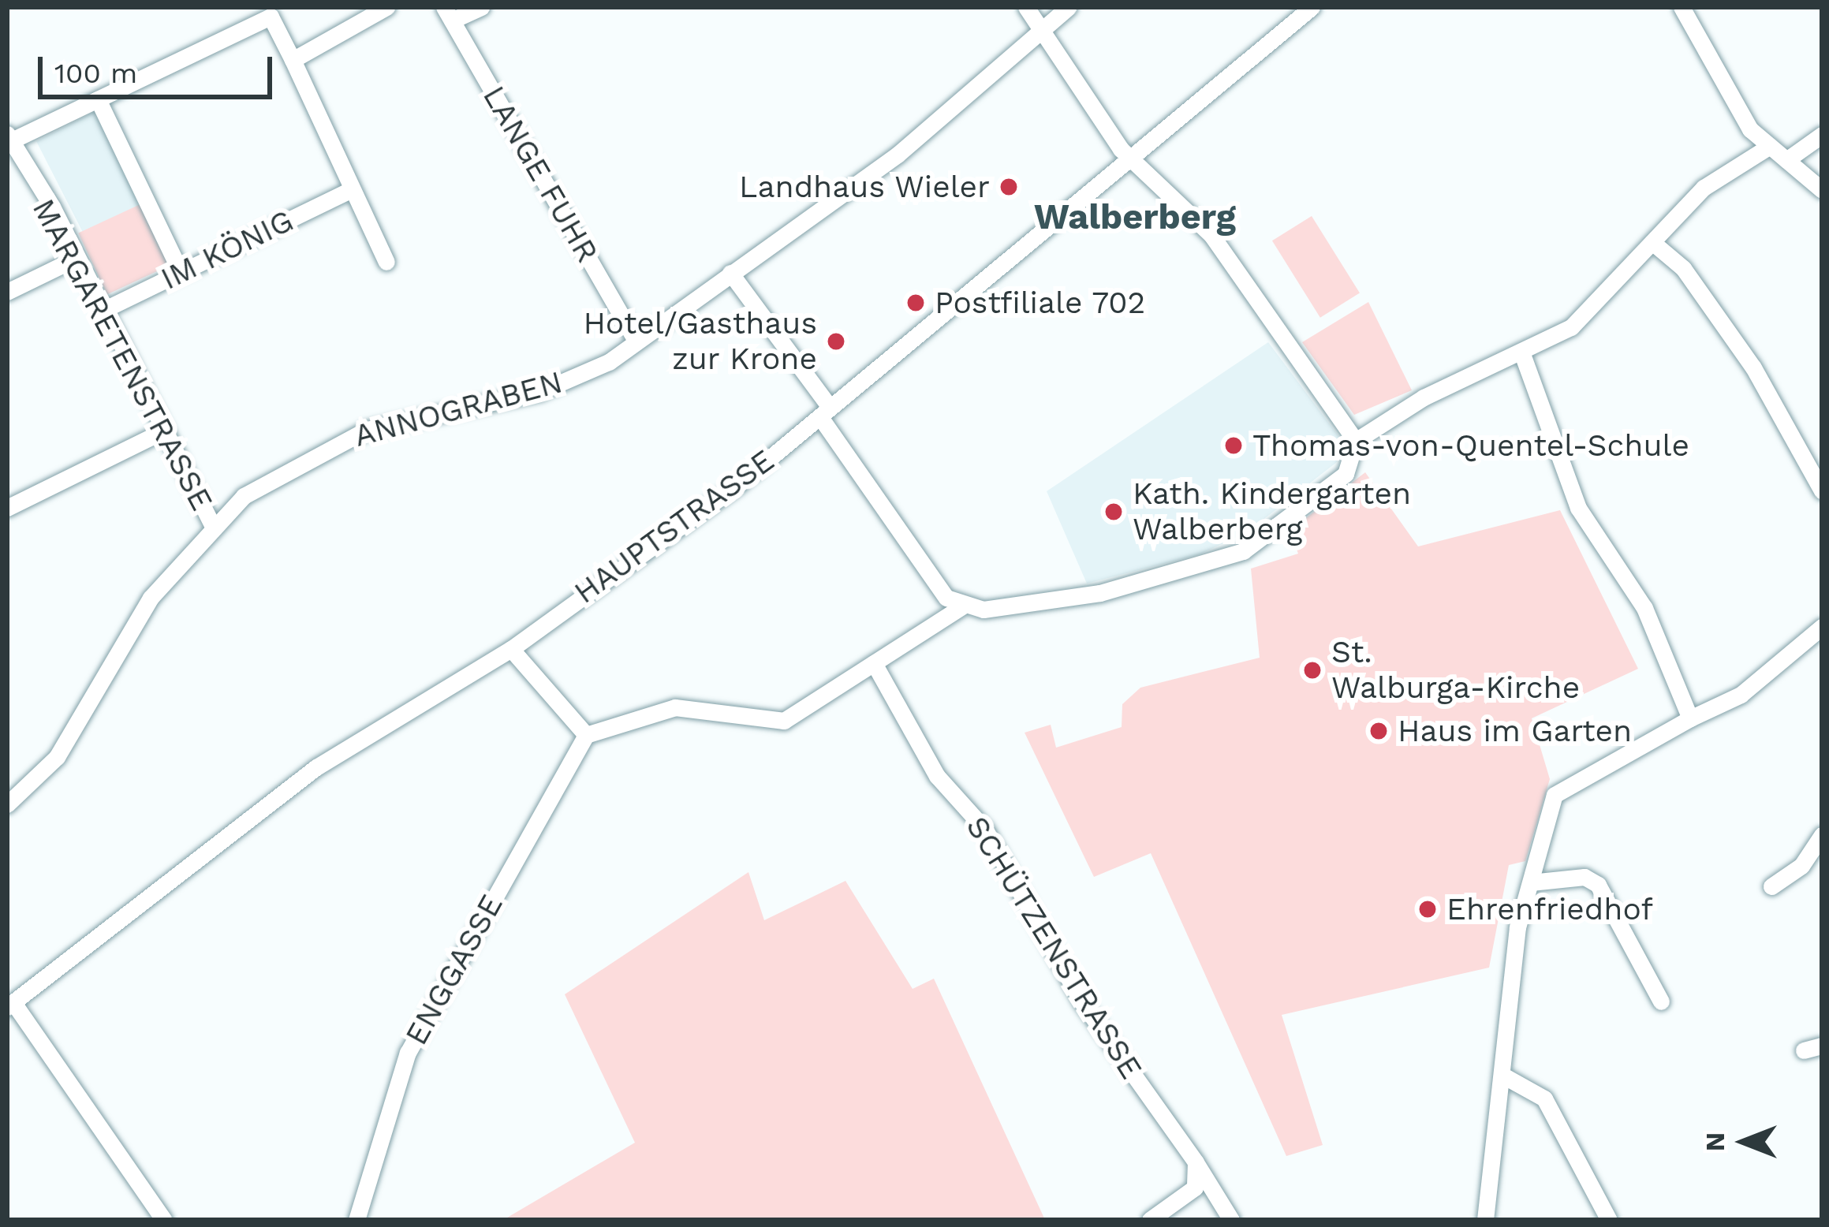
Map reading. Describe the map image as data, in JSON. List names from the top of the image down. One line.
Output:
{"streets":{"street":["LANGE FUHR","IM KÖNIG","MARGARETENSTRASSE","ANNOGRABEN","HAUPTSTRASSE","SCHÜTZENSTRASSE","ENGGASSE"]},"crossings":[["LANGE FUHR","ANNOGRABEN"],["IM KÖNIG","MARGARETENSTRASSE"],["MARGARETENSTRASSE","ANNOGRABEN"]],"districts":["Walberberg"],"places":["Landhaus Wieler","Postfiliale 702","Hotel/Gasthaus zur Krone","Thomas-von-Quentel-Schule","Kath. Kindergarten Walberberg","St. Walburga-Kirche","Haus im Garten","Ehrenfriedhof"],"scale_bar":"100 m","north":"left"}
